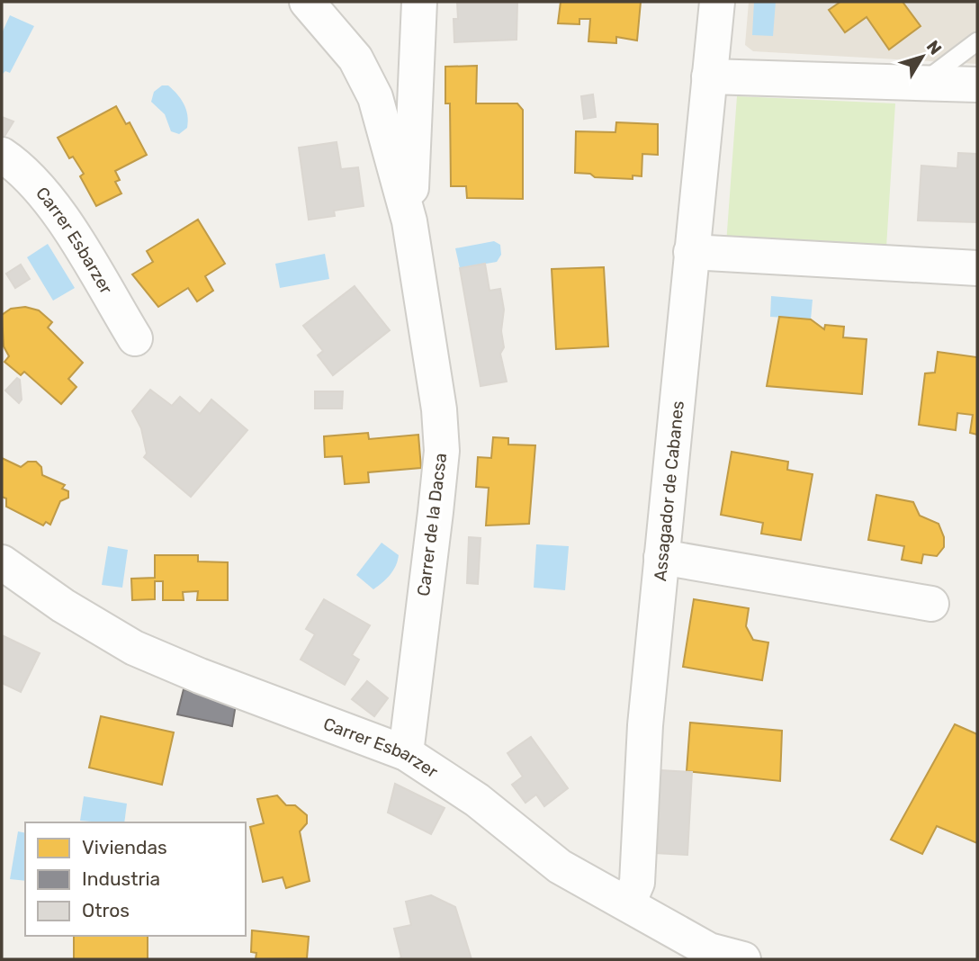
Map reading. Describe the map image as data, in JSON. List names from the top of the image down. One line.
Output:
{"streets":{"street":["Carrer Esbarzer","Assagador de Cabanes","Carrer de la Dacsa"]},"crossings":[["Carrer Esbarzer","Assagador de Cabanes"],["Carrer Esbarzer","Carrer de la Dacsa"]],"legend":["Viviendas","Industria","Otros"],"north":"top right"}
